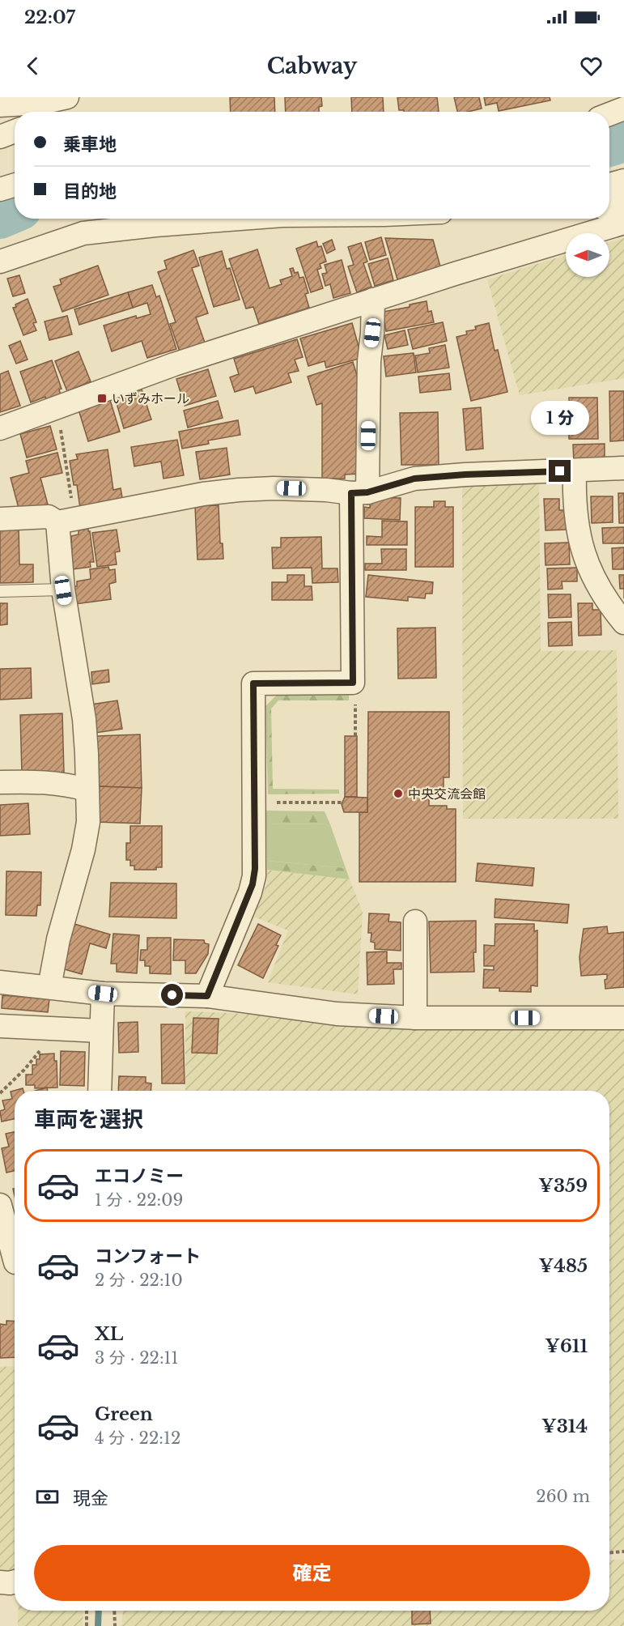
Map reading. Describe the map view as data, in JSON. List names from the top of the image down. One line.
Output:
{"places":{"transit":["いずみホール"],"other":["中央交流会館"]},"north":"left","page":{"status":"22:07","header":"Cabway","banner":["乗車地","目的地"],"bubble":"1 分","heading":"車両を選択","list":[{"name":"エコノミー","note":"1 分 · 22:09","value":"¥359"},{"name":"コンフォート","note":"2 分 · 22:10","value":"¥485"},{"name":"XL","note":"3 分 · 22:11","value":"¥611"},{"name":"Green","note":"4 分 · 22:12","value":"¥314"}],"pay":["現金","260 m"],"buttons":"確定"}}
